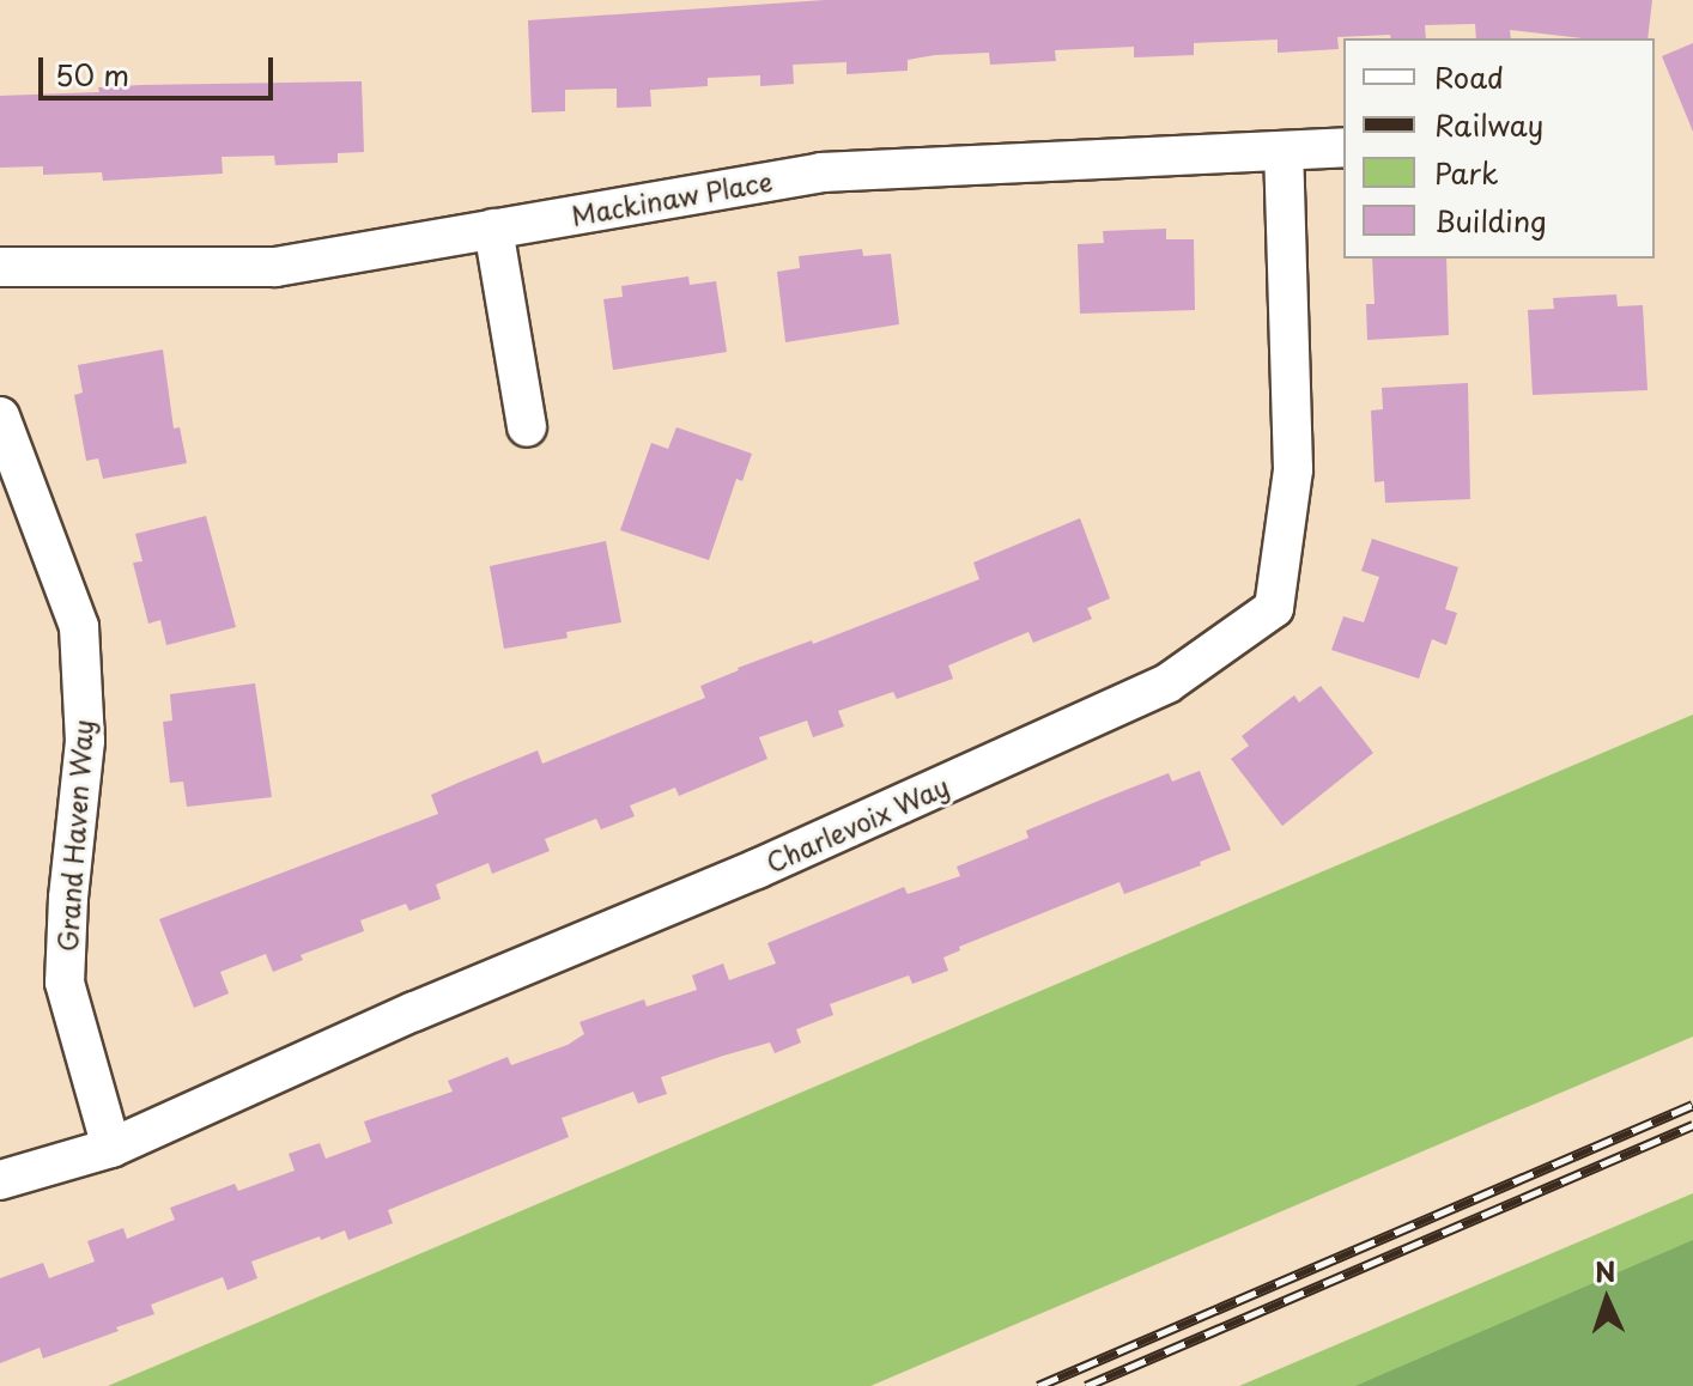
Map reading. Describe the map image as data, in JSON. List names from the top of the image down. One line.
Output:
{"streets":{"street":["Mackinaw Place","Charlevoix Way","Grand Haven Way"]},"crossings":[["Mackinaw Place","Charlevoix Way"],["Charlevoix Way","Grand Haven Way"]],"legend":["Road","Railway","Park","Building"],"scale_bar":"50 m","north":"top"}
